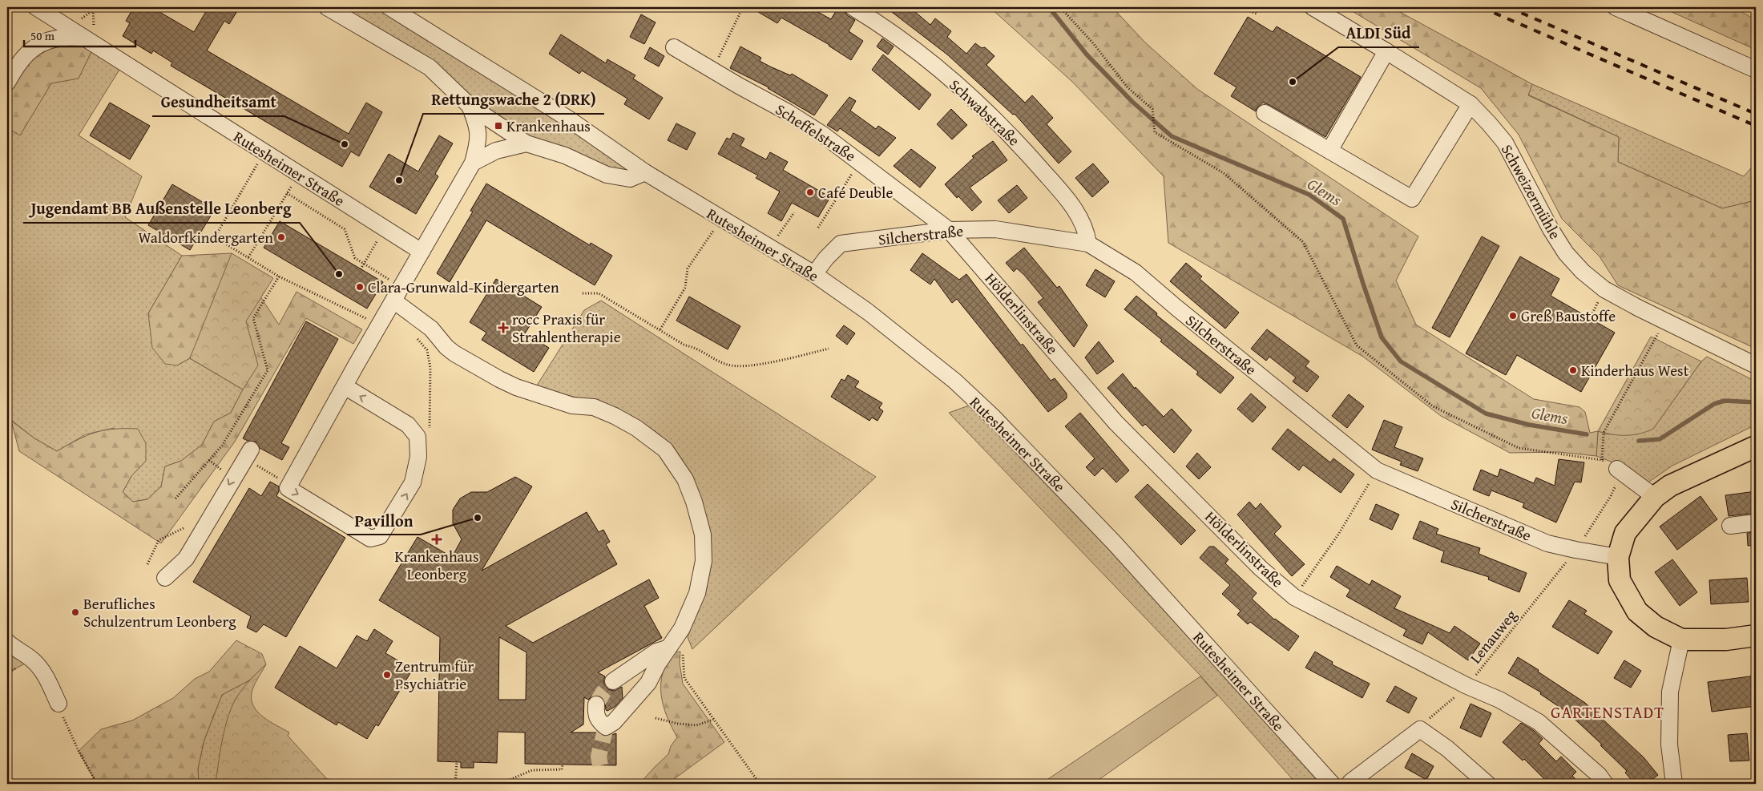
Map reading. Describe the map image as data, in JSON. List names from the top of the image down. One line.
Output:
{"streets":{"street":["Schwabstraße","Scheffelstraße","Rutesheimer Straße","Schweizermühle","Silcherstraße","Hölderlinstraße"],"path":["Lenauweg"]},"crossings":[["Schwabstraße","Silcherstraße"],["Scheffelstraße","Silcherstraße"],["Scheffelstraße","Hölderlinstraße"],["Rutesheimer Straße","Silcherstraße"],["Silcherstraße","Hölderlinstraße"],["Silcherstraße","Lenauweg"],["Hölderlinstraße","Lenauweg"]],"districts":["GARTENSTADT"],"water":["Glems"],"places":{"other":["ALDI Süd","Gesundheitsamt","Rettungswache 2 (DRK)","Café Deuble","Waldorfkindergarten","Jugendamt BB Außenstelle Leonberg","Clara-Grunwald-Kindergarten","Greß Baustoffe","Kinderhaus West","Pavillon","Berufliches Schulzentrum Leonberg","Zentrum für Psychiatrie"],"transit":["Krankenhaus"],"health":["rocc Praxis für Strahlentherapie","Krankenhaus Leonberg"]},"scale_bar":"50 m"}
